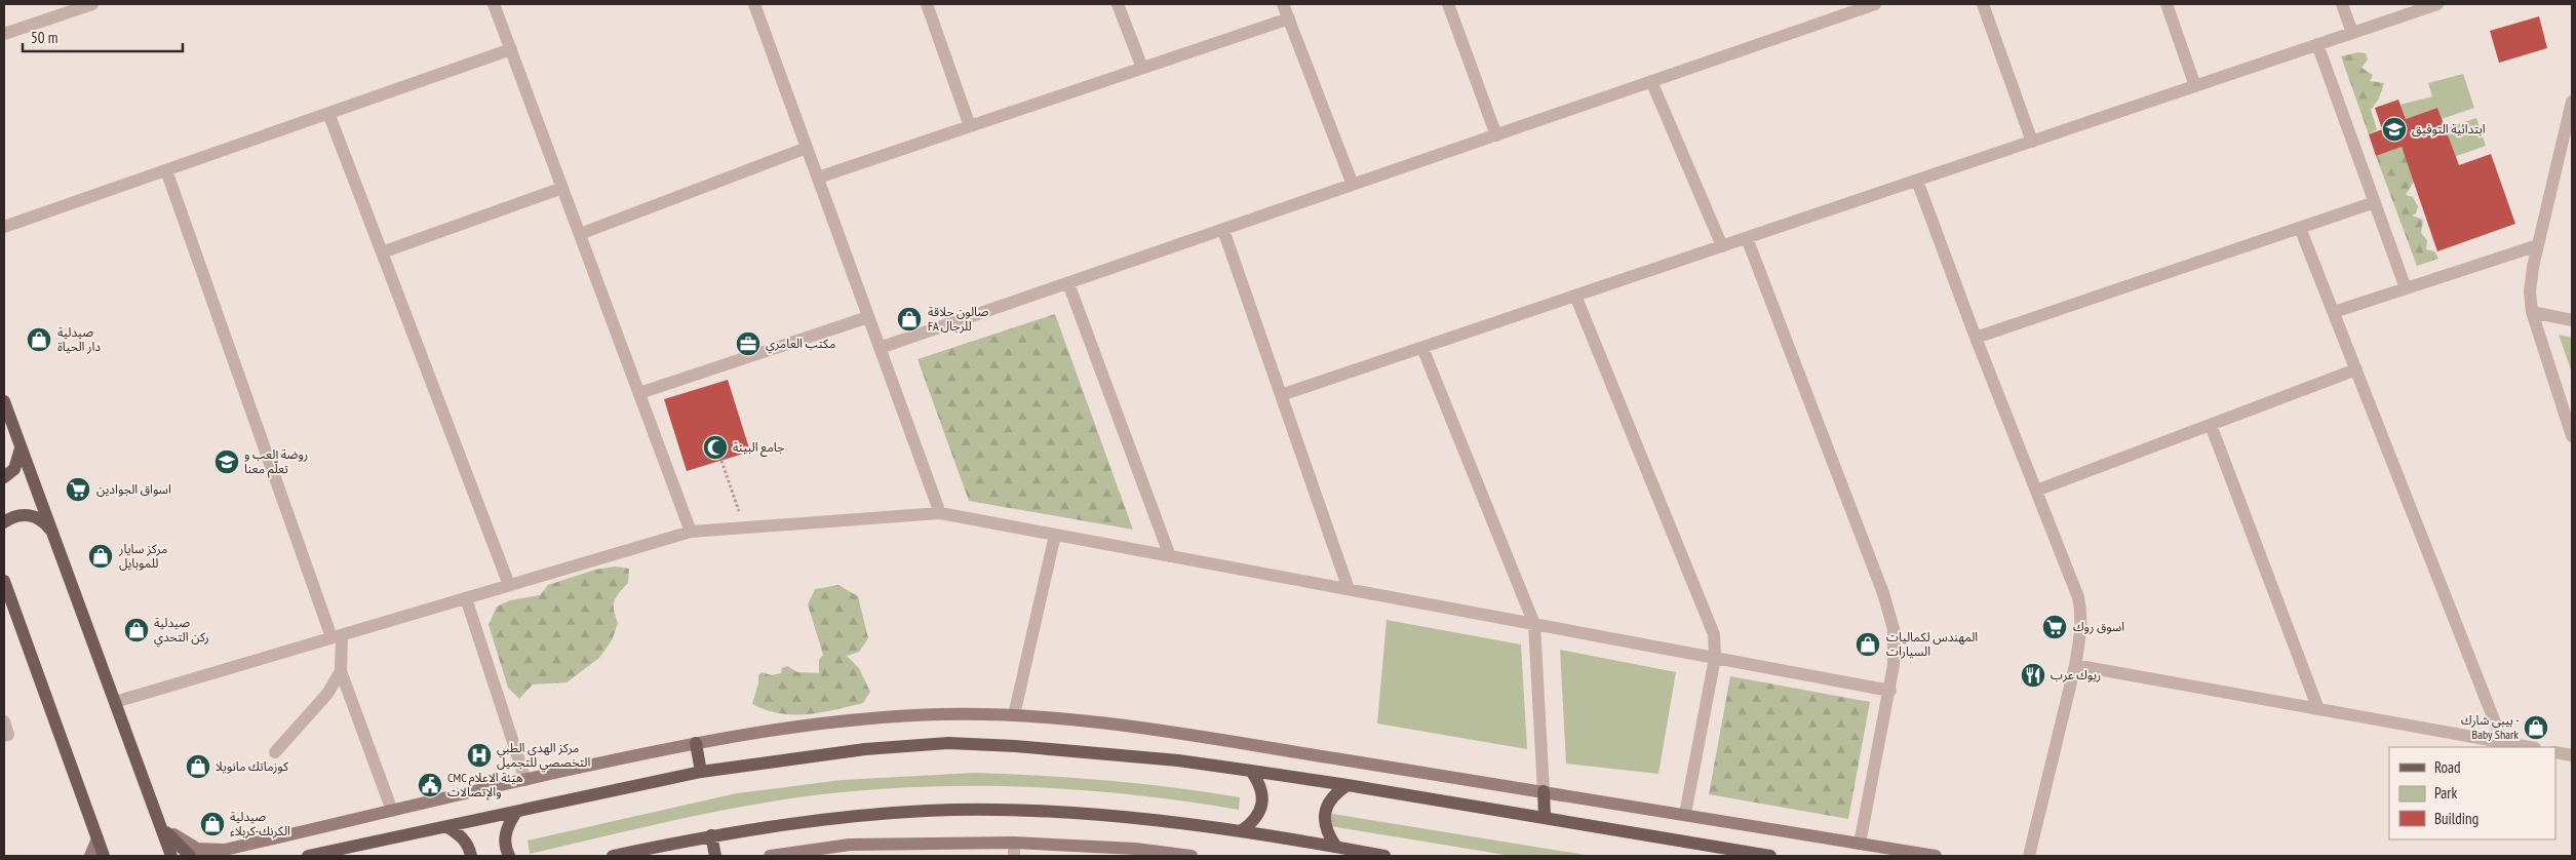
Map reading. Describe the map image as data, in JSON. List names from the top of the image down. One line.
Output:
{"places":{"school or university":["ابتدائية التوفيق","روضة إلعب و تعلّم معنا"],"shop":["صالون حلاقة FA للرجال","صيدلية دار الحياة","مركز سايار للموبايل","صيدلية ركن التحدي","المهندس لكماليات السيارات","بيبي شارك - Baby Shark","كوزماتك مانويلا","صيدلية الكرنك-كربلاء"],"office":["مكتب العامري"],"mosque":["جامع البينة"],"supermarket":["اسواق الجوادين","اسوق روك"],"restaurant":["ريوك عرب"],"hospital":["مركز الهدى الطبي التخصصي للتجميل"],"public building":["CMC هيئة الاعلام والإتصالات"]},"legend":["Road","Park","Building"],"scale_bar":"50 m"}
